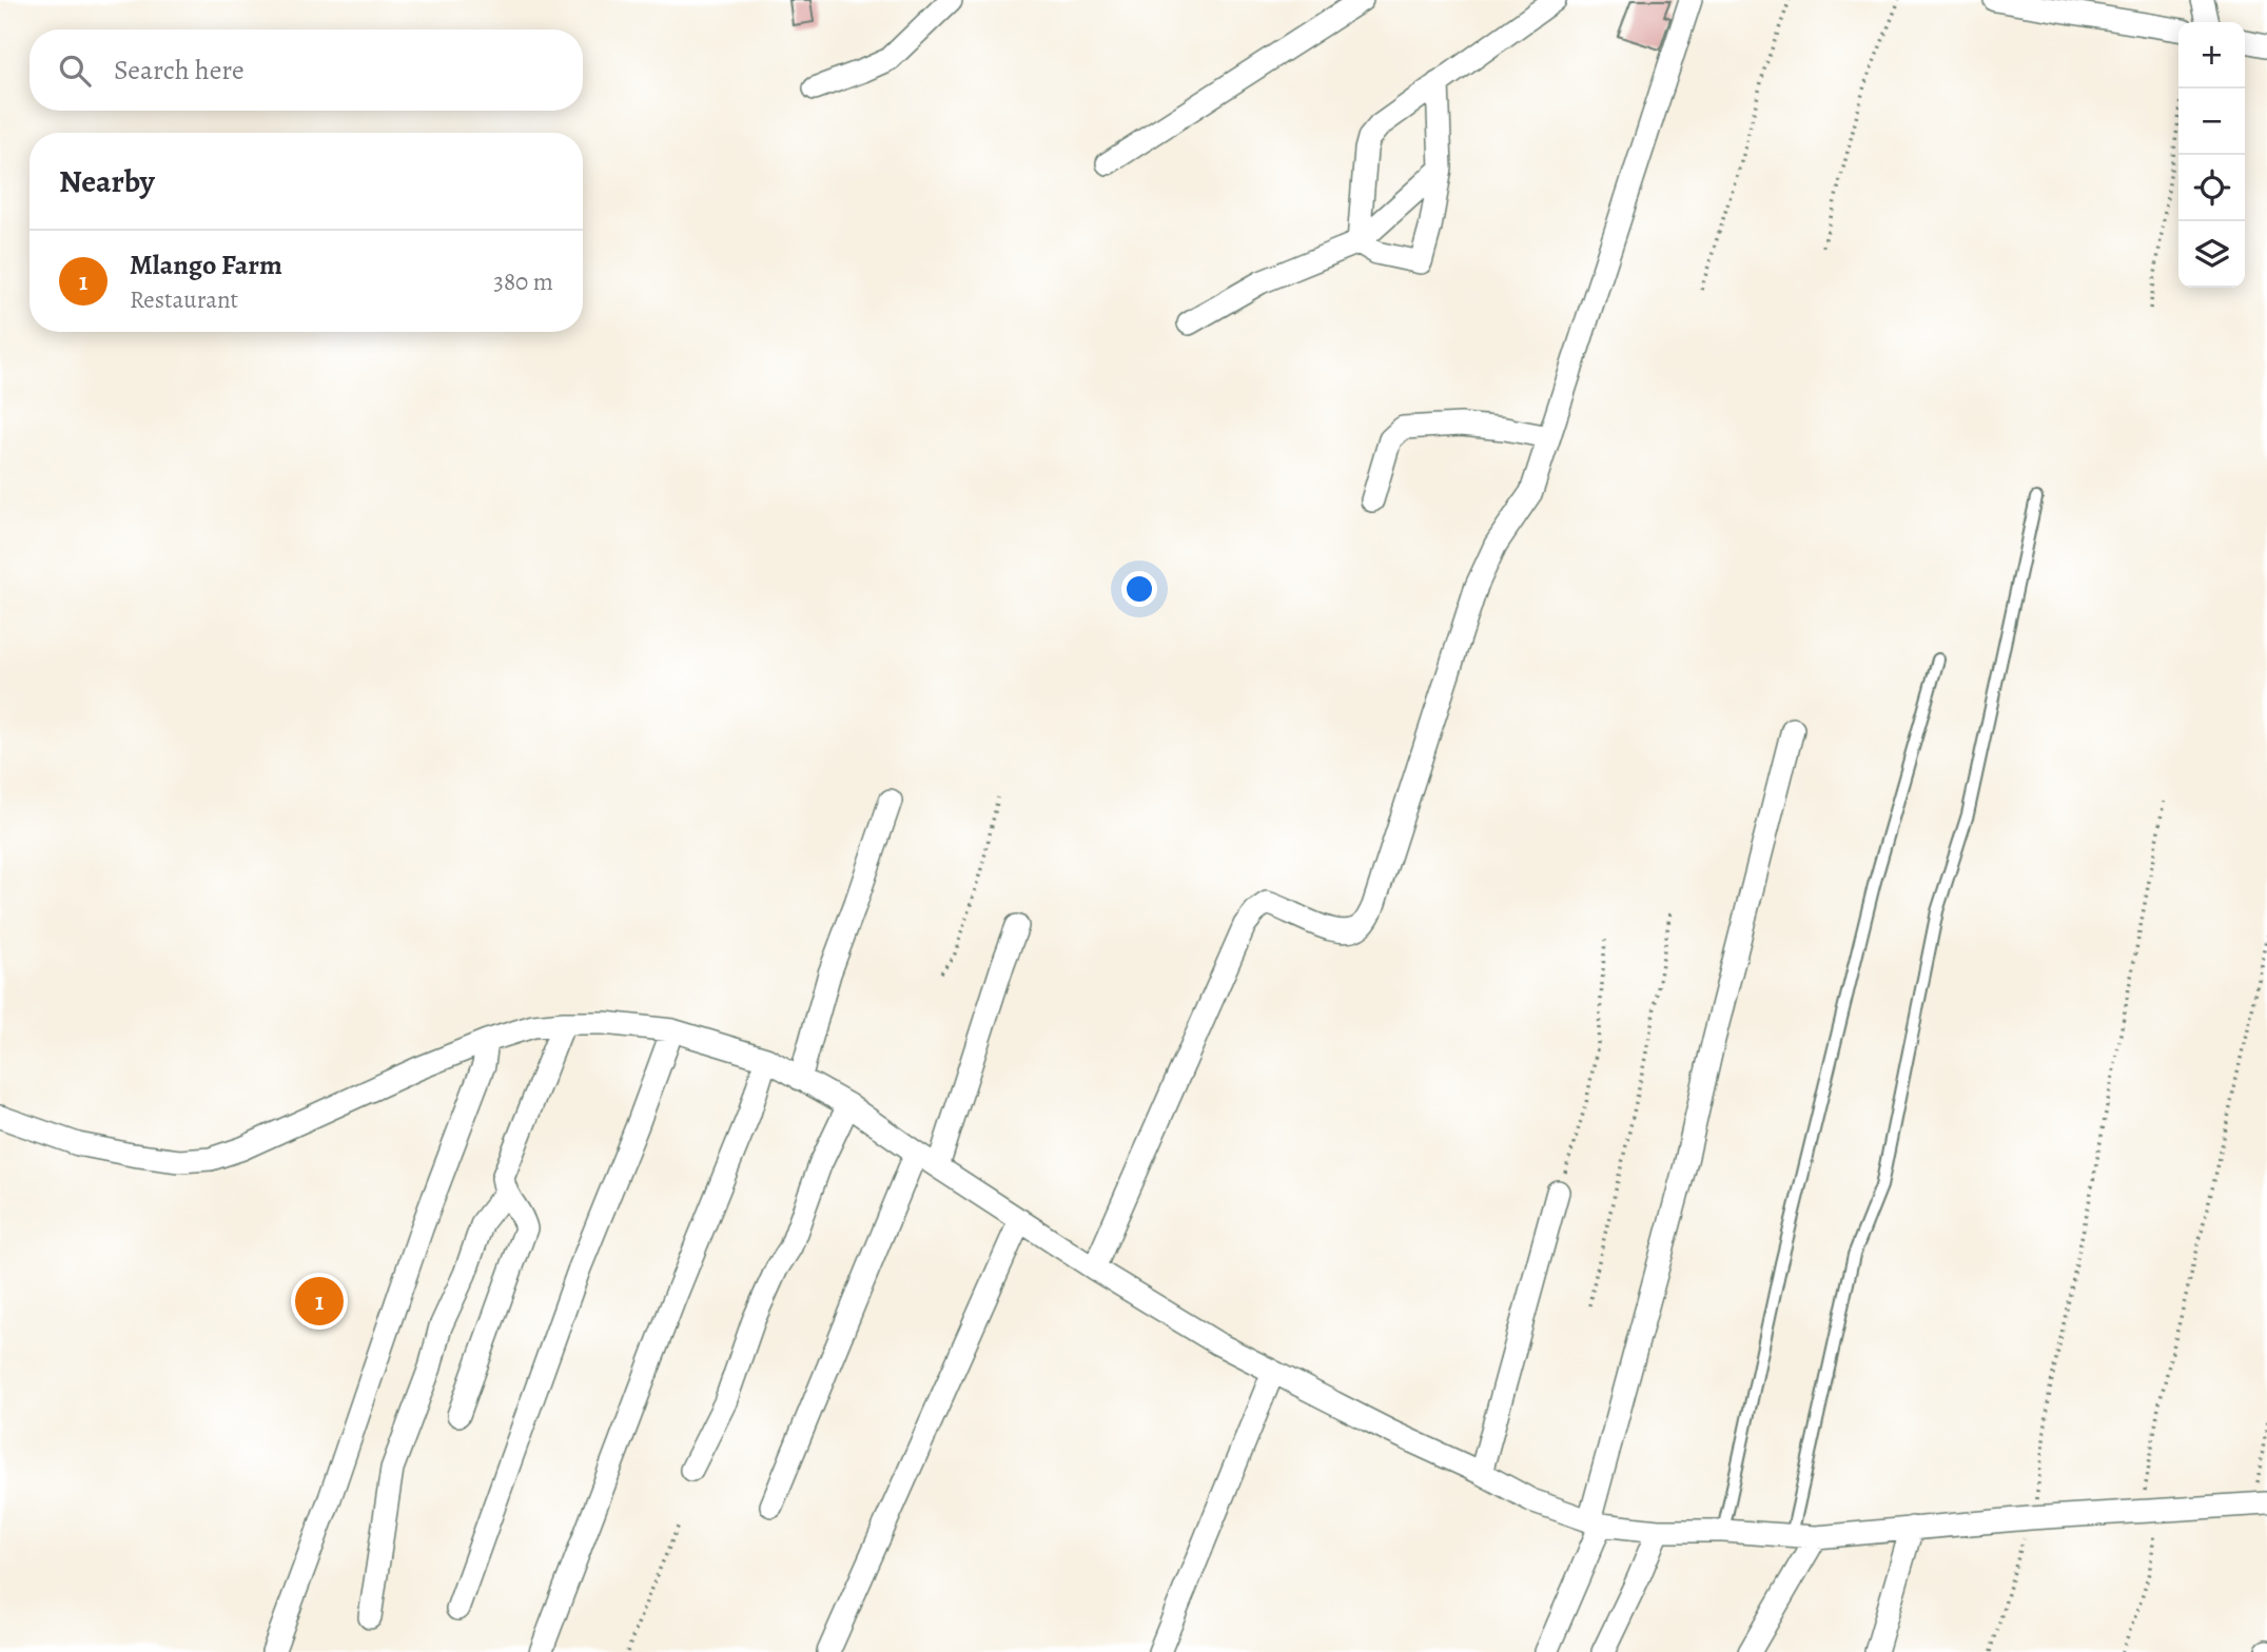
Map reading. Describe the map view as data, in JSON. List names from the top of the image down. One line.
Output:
{"page":{"map_buttons":["+","−"],"search":"Search here","heading":"Nearby","list":[{"mark":"1","name":"Mlango Farm","note":"Restaurant","value":"380 m"}],"pins":"1"}}
